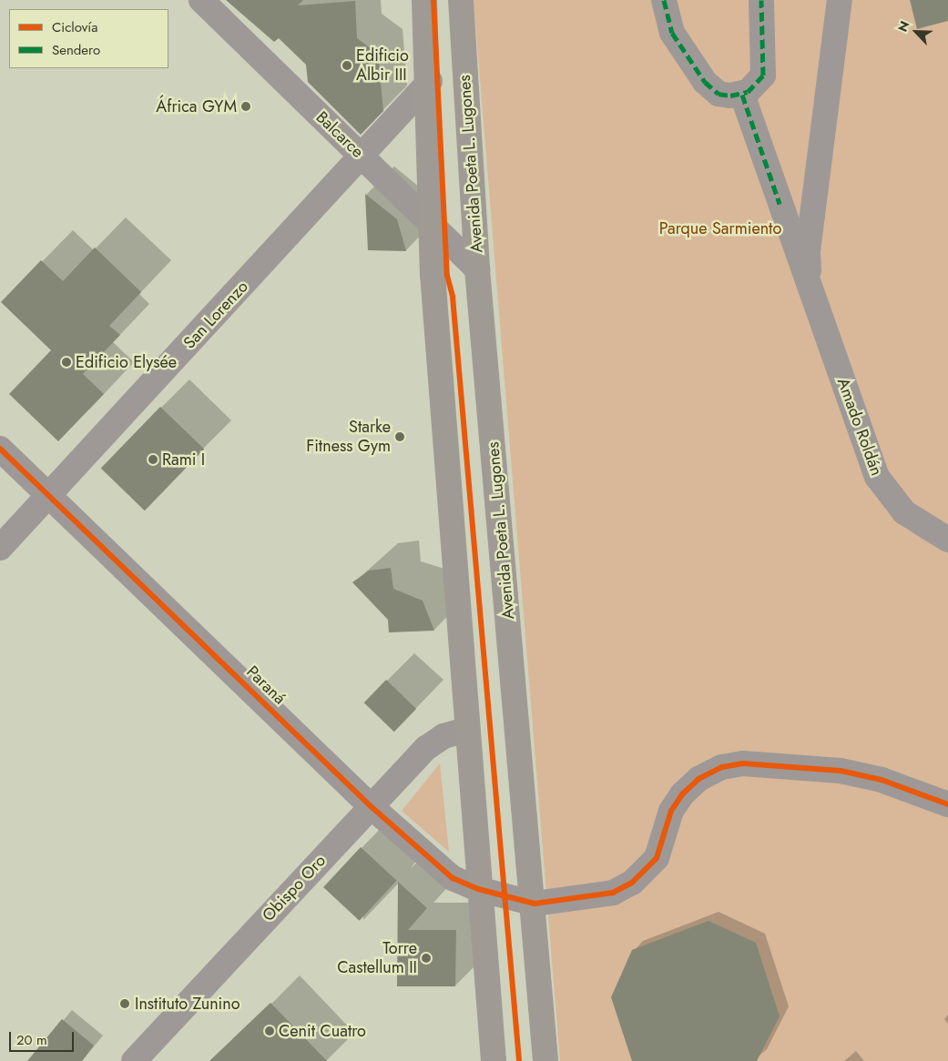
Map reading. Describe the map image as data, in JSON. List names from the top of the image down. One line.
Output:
{"streets":{"main road":["Avenida Poeta L. Lugones"],"street":["Balcarce","San Lorenzo","Amado Roldán","Paraná","Obispo Oro"]},"crossings":[["Balcarce","Avenida Poeta L. Lugones"],["Balcarce","San Lorenzo"],["Avenida Poeta L. Lugones","Paraná"],["San Lorenzo","Paraná"],["Paraná","Obispo Oro"]],"parks":["Parque Sarmiento"],"places":["Edificio Albir III","África GYM","Edificio Elysée","Starke Fitness Gym","Rami I","Torre Castellum II","Instituto Zunino","Cenit Cuatro"],"legend":["Ciclovía","Sendero"],"scale_bar":"20 m","north":"top left"}
